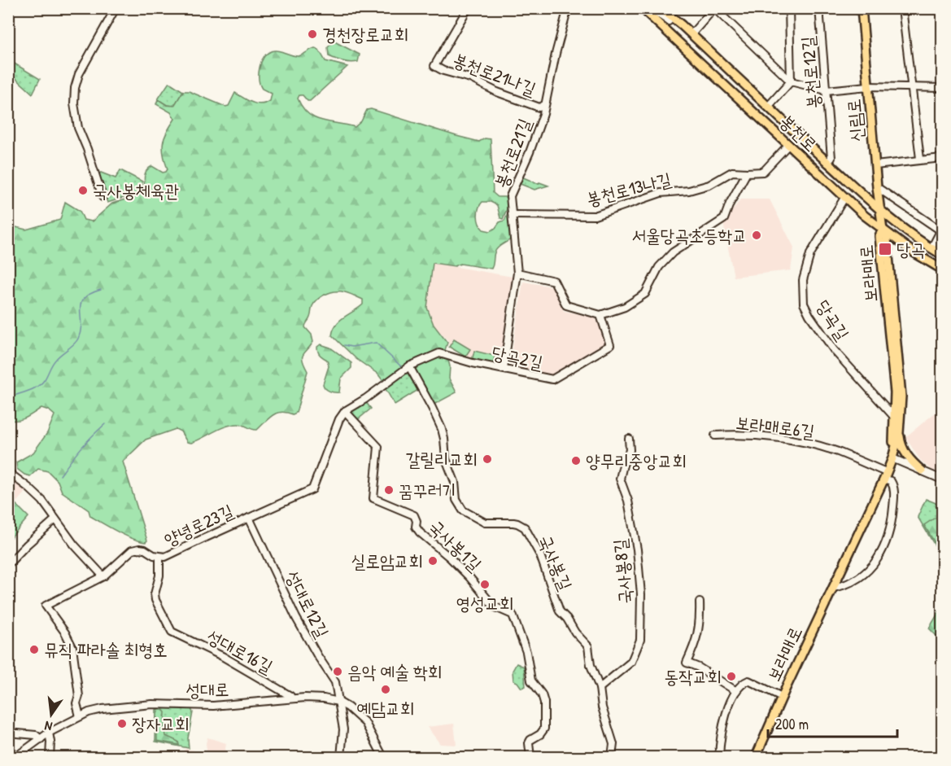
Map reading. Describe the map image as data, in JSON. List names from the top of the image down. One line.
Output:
{"streets":{"main road":["신림로","봉천로","보라매로"],"street":["봉천로12길","봉천로21나길","봉천로21길","봉천로13나길","당곡길","당곡2길","보라매로6길","양녕로23길","국사봉1길","국사봉길","국사봉8길","성대로12길","성대로16길","성대로"]},"crossings":[["봉천로12길","봉천로"],["봉천로21나길","봉천로21길"],["신림로","봉천로"],["신림로","보라매로"],["봉천로","봉천로13나길"],["봉천로","보라매로"],["봉천로","당곡길"],["봉천로21길","봉천로13나길"],["봉천로21길","당곡2길"],["보라매로","당곡길"],["보라매로","보라매로6길"],["당곡2길","국사봉길"],["양녕로23길","국사봉1길"],["양녕로23길","성대로12길"],["양녕로23길","성대로16길"],["양녕로23길","성대로"],["국사봉길","국사봉8길"],["성대로12길","성대로"],["성대로16길","성대로"]],"places":{"other":["경천장로교회","국사봉체육관","서울당곡초등학교","갈릴리교회","양무리중앙교회","꿈꾸러기","실로암교회","영성교회","뮤직 파라솔 최형호","음악 예술 학회","동작교회","예담교회","장자교회"],"transit":["당곡"]},"scale_bar":"200 m","north":"bottom"}
